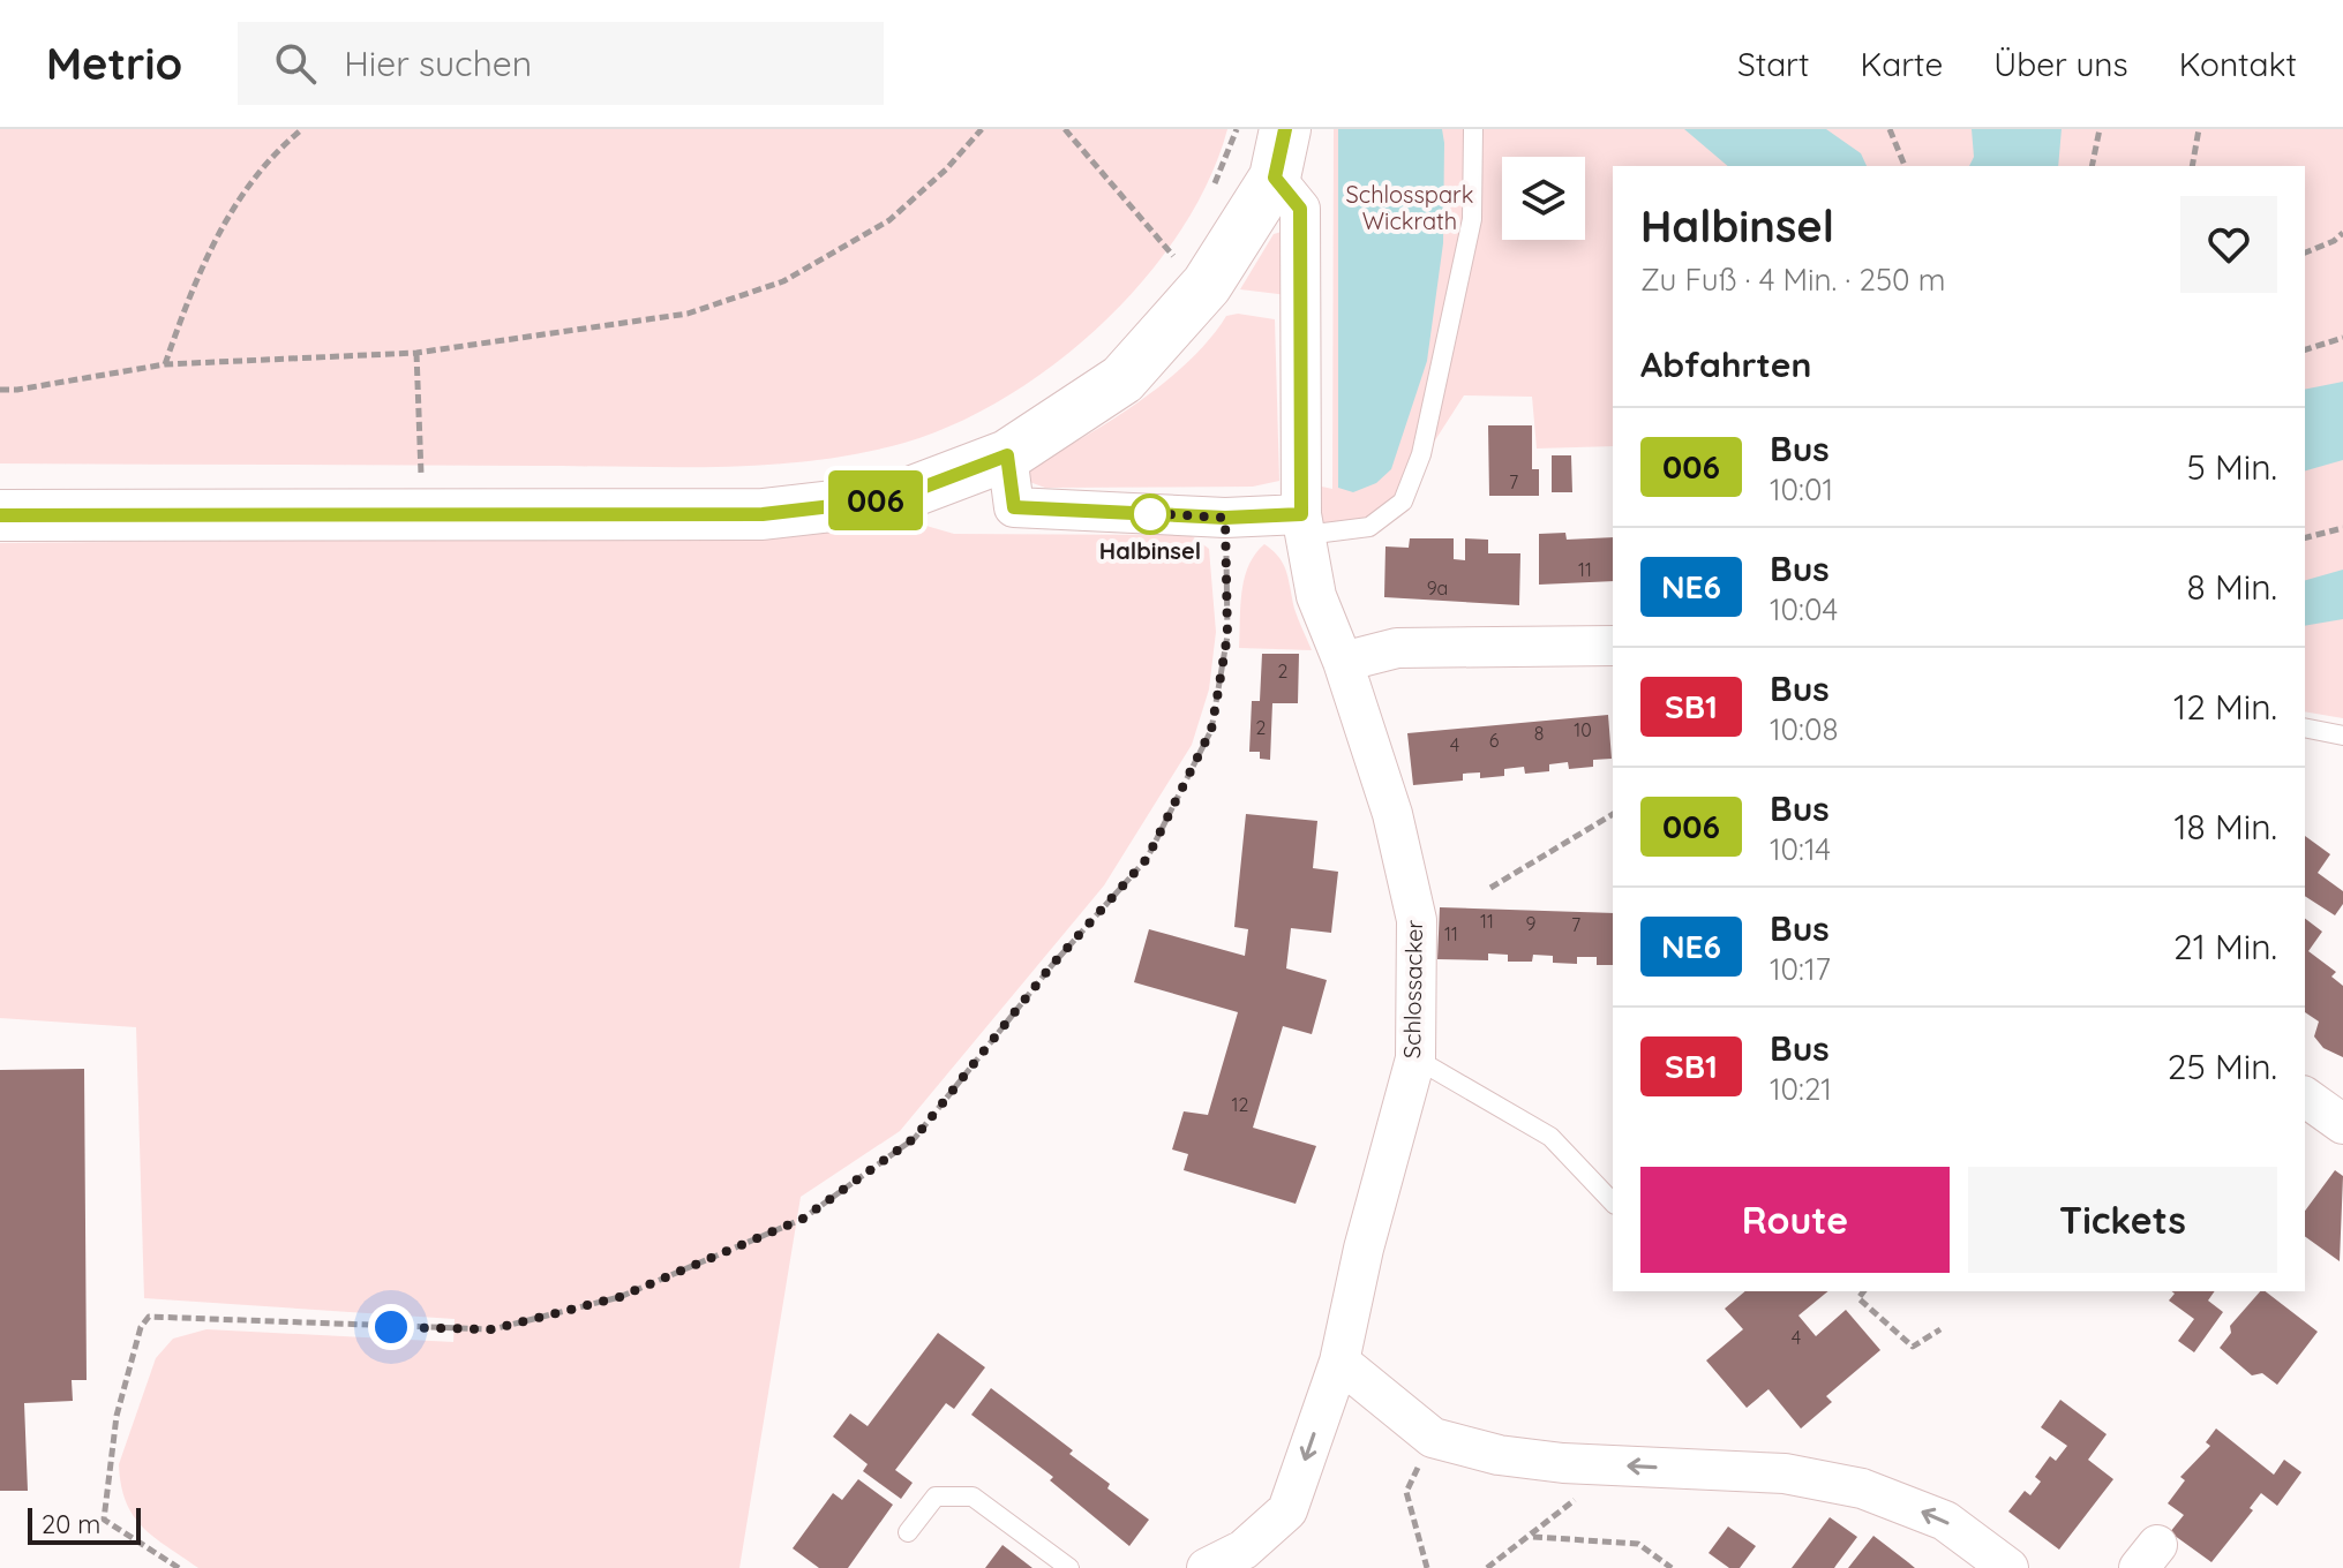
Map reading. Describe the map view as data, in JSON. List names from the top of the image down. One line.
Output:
{"streets":{"street":["Schlossacker"]},"parks":["Schlosspark Wickrath"],"places":["Halbinsel"],"lines":["bus line 006"],"house_numbers":["7","11","9a","2","2","10","8","6","4","11","9","7","11","12","4"],"scale_bar":"20 m","page":{"header":"Metrio","search":"Hier suchen","nav":["Start","Karte","Über uns","Kontakt"],"on_map":"006","heading":[["Halbinsel","Zu Fuß · 4 Min. · 250 m"],"Abfahrten"],"list":[{"mark":"006","name":"Bus","note":"10:01","value":"5 Min."},{"mark":"NE6","name":"Bus","note":"10:04","value":"8 Min."},{"mark":"SB1","name":"Bus","note":"10:08","value":"12 Min."},{"mark":"006","name":"Bus","note":"10:14","value":"18 Min."},{"mark":"NE6","name":"Bus","note":"10:17","value":"21 Min."},{"mark":"SB1","name":"Bus","note":"10:21","value":"25 Min."}],"buttons":["Route","Tickets"],"scale":"20 m"}}
